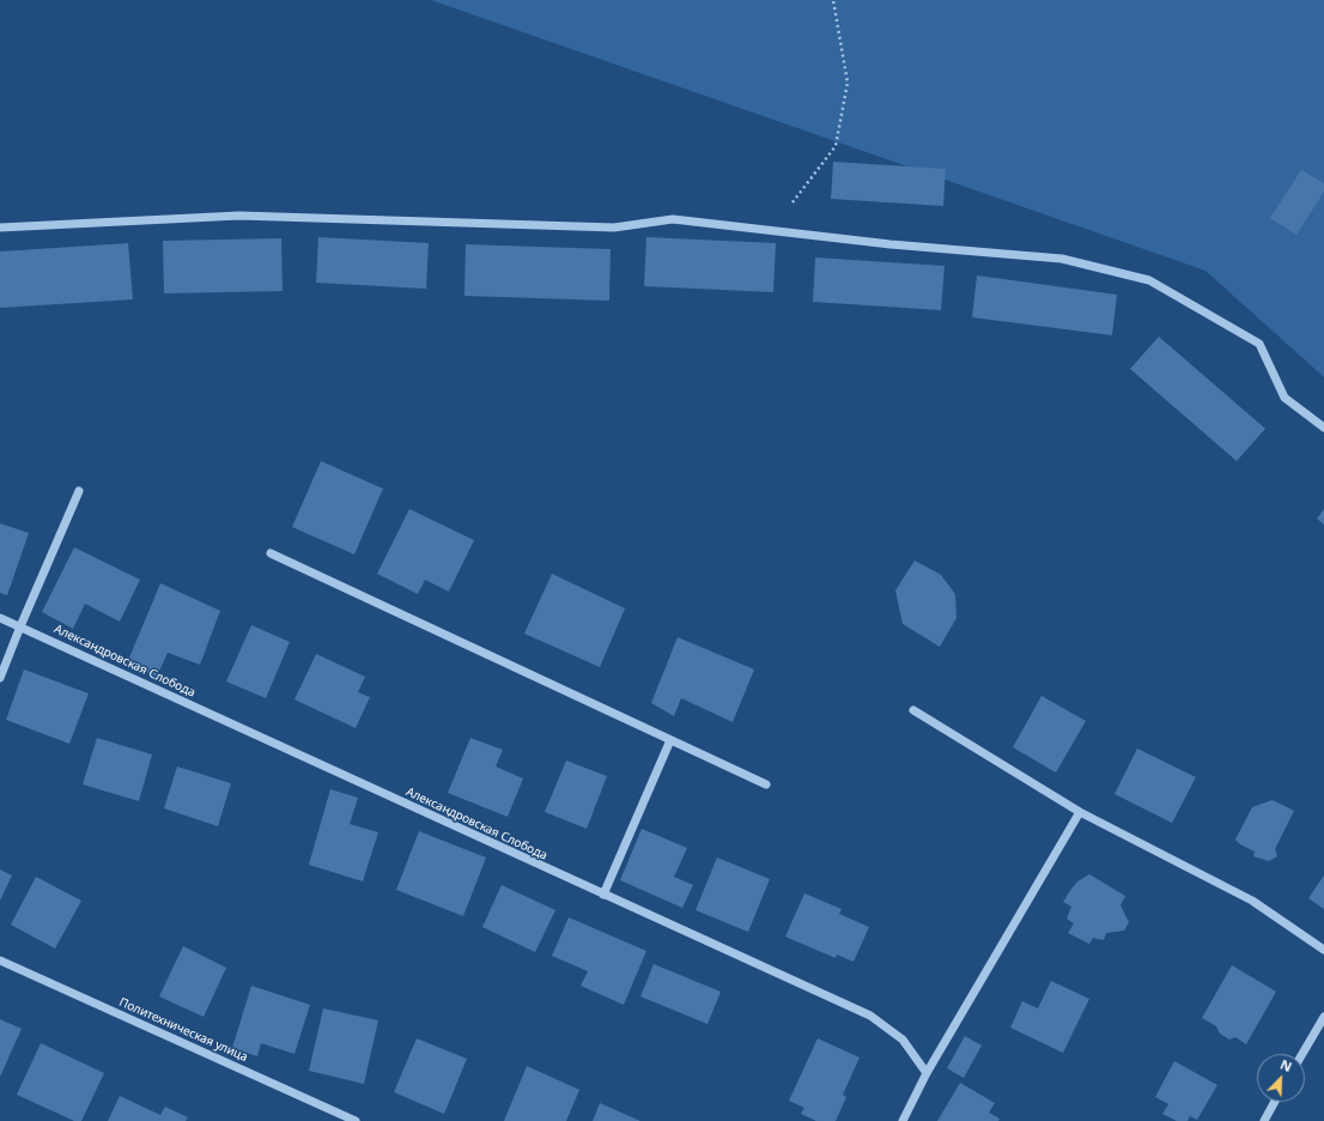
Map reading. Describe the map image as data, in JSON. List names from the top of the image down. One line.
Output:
{"streets":{"street":["Александровская Слобода","Политехническая улица"]},"north":"top right"}
